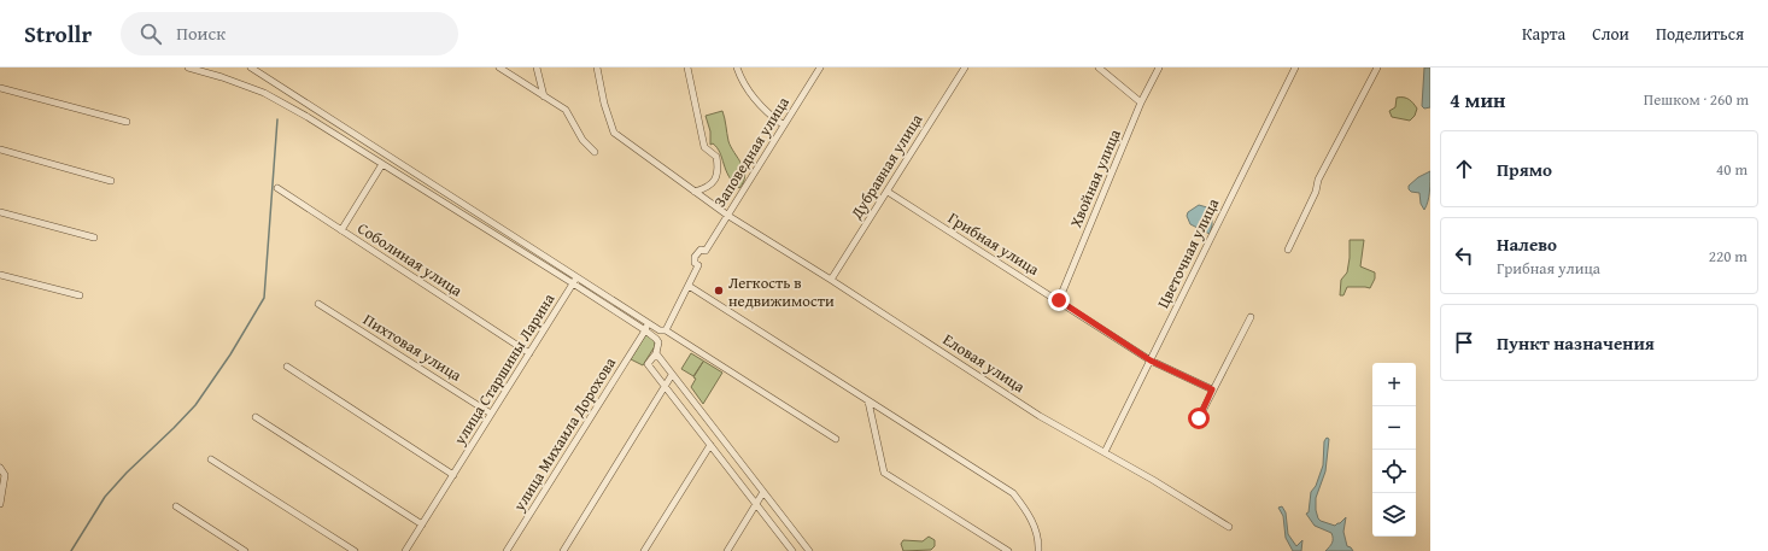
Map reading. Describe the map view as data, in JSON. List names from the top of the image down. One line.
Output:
{"streets":{"street":["Заповедная улица","Дубравная улица","Хвойная улица","Грибная улица","Цветочная улица","Соболиная улица","Пихтовая улица","Еловая улица","улица Старшины Ларина","улица Михаила Дорохова"]},"crossings":[["Заповедная улица","Еловая улица"],["Дубравная улица","Грибная улица"],["Дубравная улица","Еловая улица"],["Хвойная улица","Грибная улица"],["Грибная улица","Цветочная улица"],["Цветочная улица","Еловая улица"],["Соболиная улица","улица Старшины Ларина"],["Пихтовая улица","улица Старшины Ларина"]],"places":["Легкость в недвижимости"],"page":{"header":"Strollr","search":"Поиск","nav":["Карта","Слои","Поделиться"],"heading":["4 мин","Пешком · 260 m"],"list":[["Прямо","40 m"],["Налево","Грибная улица","220 m"],"Пункт назначения"],"map_buttons":["+","−"]}}
